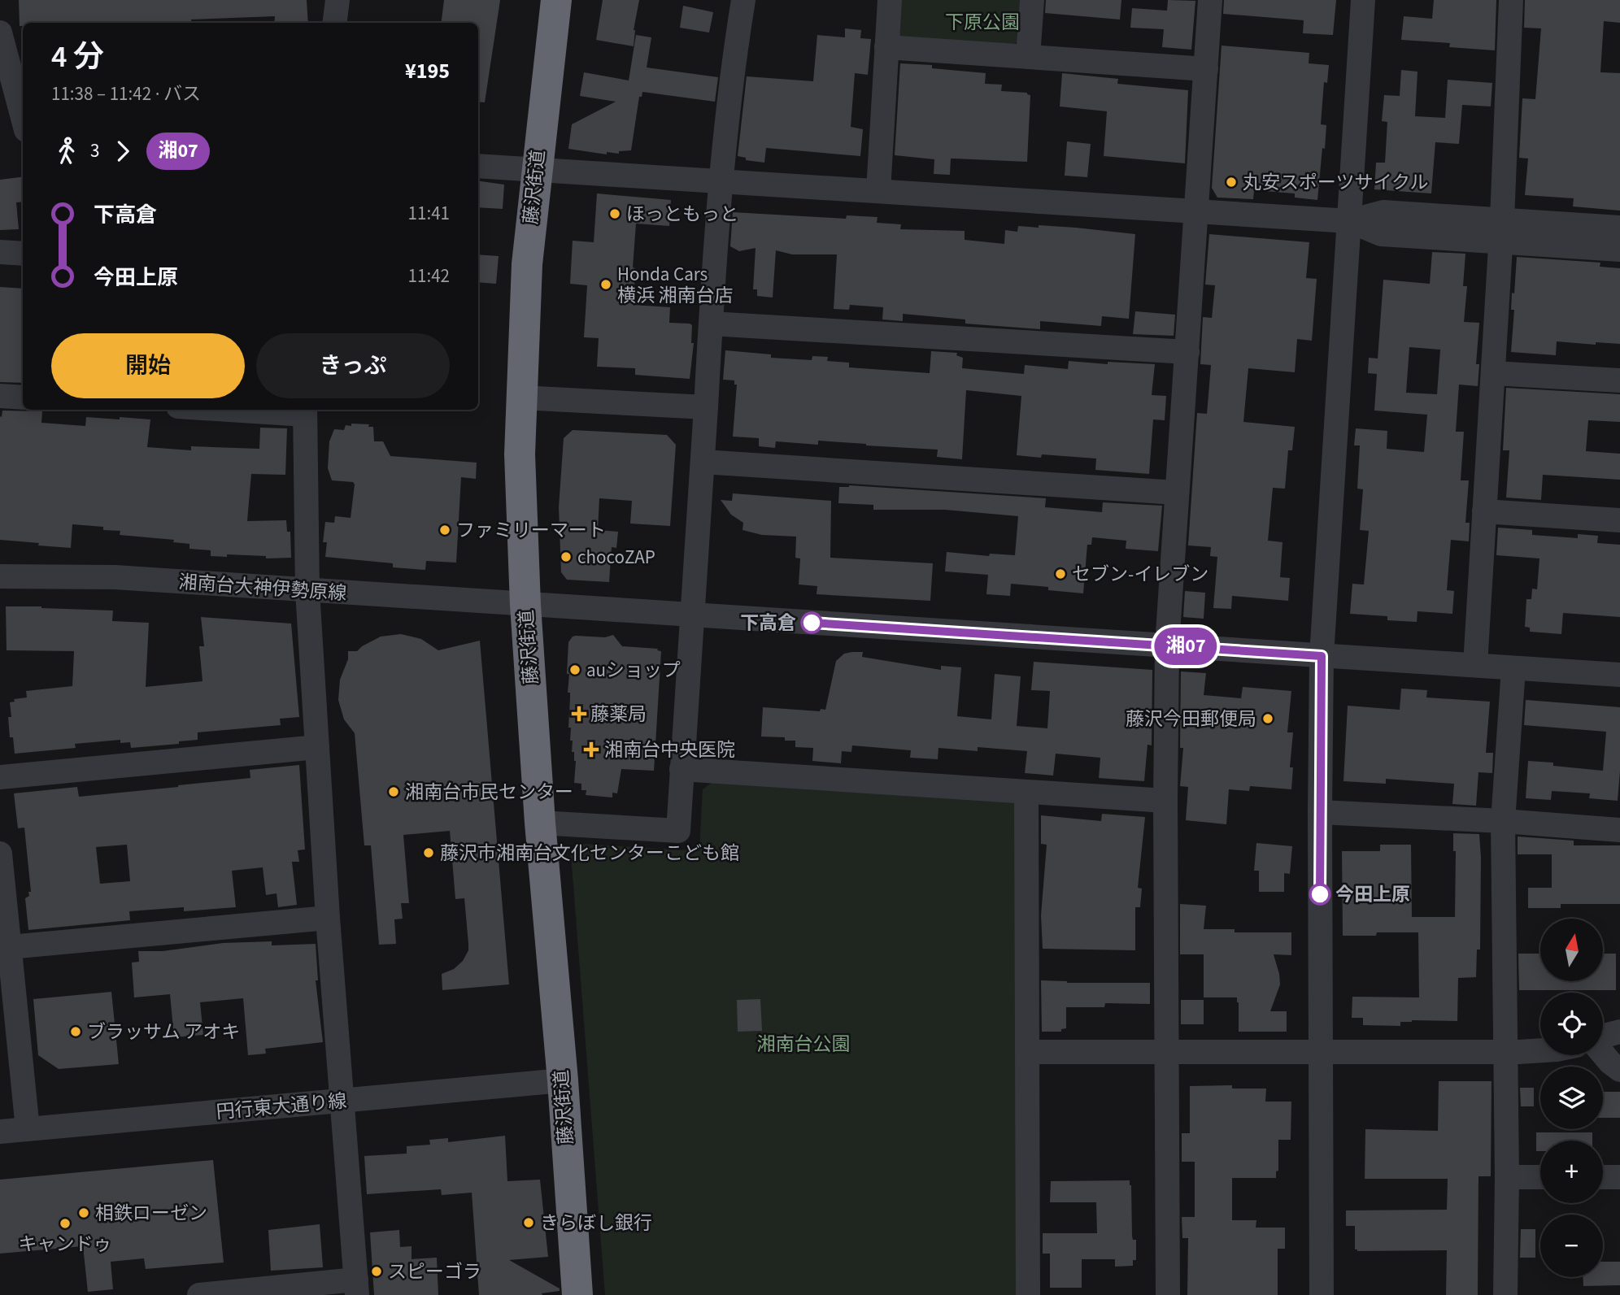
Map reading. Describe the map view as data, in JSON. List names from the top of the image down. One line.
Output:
{"streets":{"highway":["藤沢街道"],"street":["湘南台大神伊勢原線","円行東大通り線"]},"crossings":[["藤沢街道","湘南台大神伊勢原線"],["藤沢街道","円行東大通り線"]],"parks":["下原公園","湘南台公園"],"places":{"other":["丸安スポーツサイクル","ほっともっと","Honda Cars 横浜 湘南台店","ファミリーマート","chocoZAP","セブン-イレブン","下高倉","auショップ","藤沢今田郵便局","湘南台市民センター","藤沢市湘南台文化センターこども館","今田上原","ブラッサム アオキ","相鉄ローゼン","きらぼし銀行","キャンドゥ","スピーゴラ"],"health":["藤薬局","湘南台中央医院"]},"lines":["bus line 湘07"],"north":"top","page":{"on_map":"湘07","heading":["4 分","11:38 – 11:42 · バス","¥195"],"legs":["3","湘07"],"list":[{"name":"下高倉","value":"11:41"},{"name":"今田上原","value":"11:42"}],"buttons":["開始","きっぷ"],"map_buttons":["+","−"]}}
